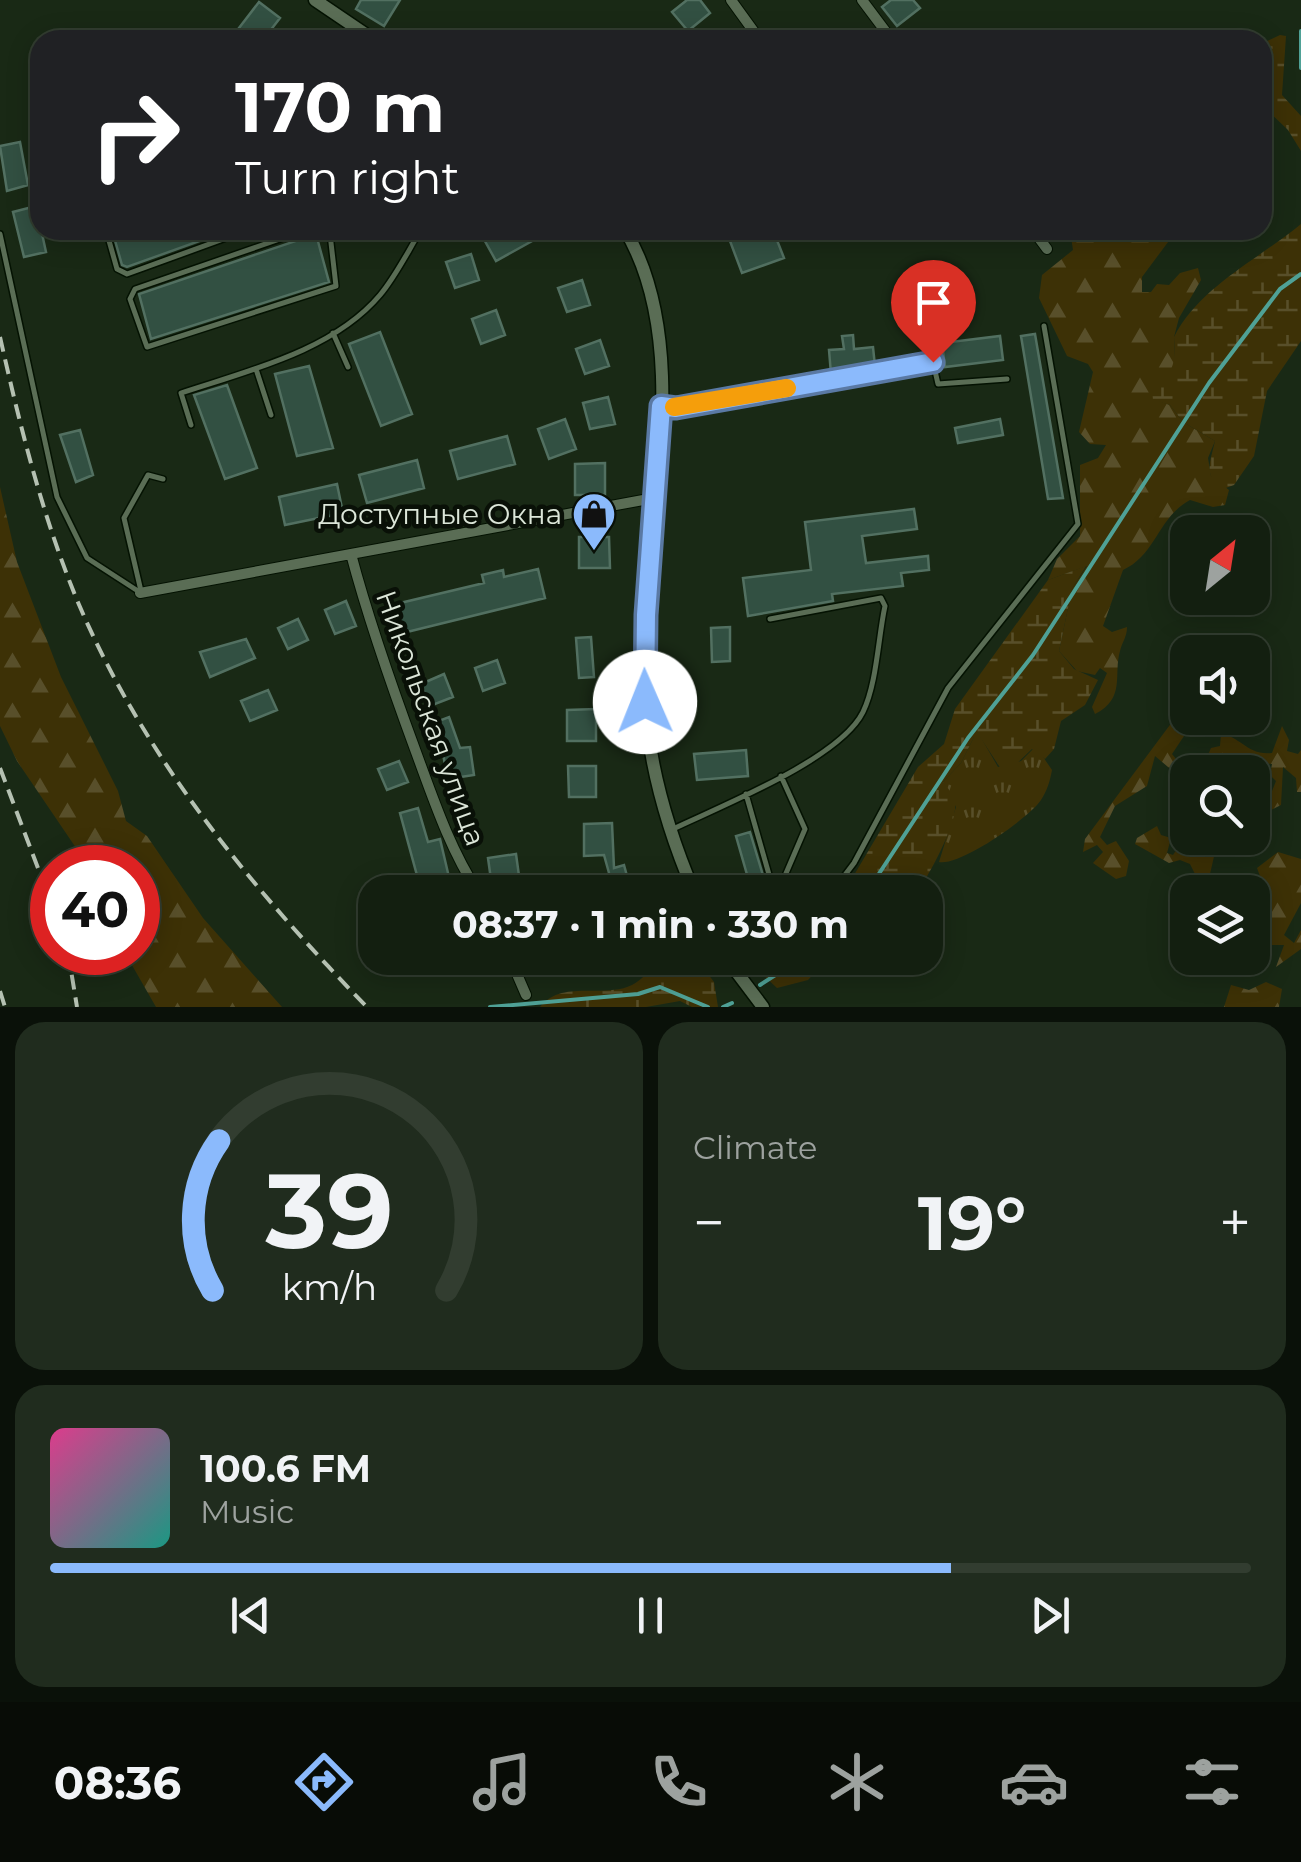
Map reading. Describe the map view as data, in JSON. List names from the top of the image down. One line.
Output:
{"streets":{"street":["Никольская улица"]},"places":{"shop":["Доступные Окна"]},"north":"top right","page":{"turn":["170 m","Turn right"],"limit":"40","trip":"08:37 · 1 min · 330 m","tile":"Climate","heat":["−","19°","+"],"song":["100.6 FM","Music"],"tabs":"08:36","gauge":["39","km/h"]}}
